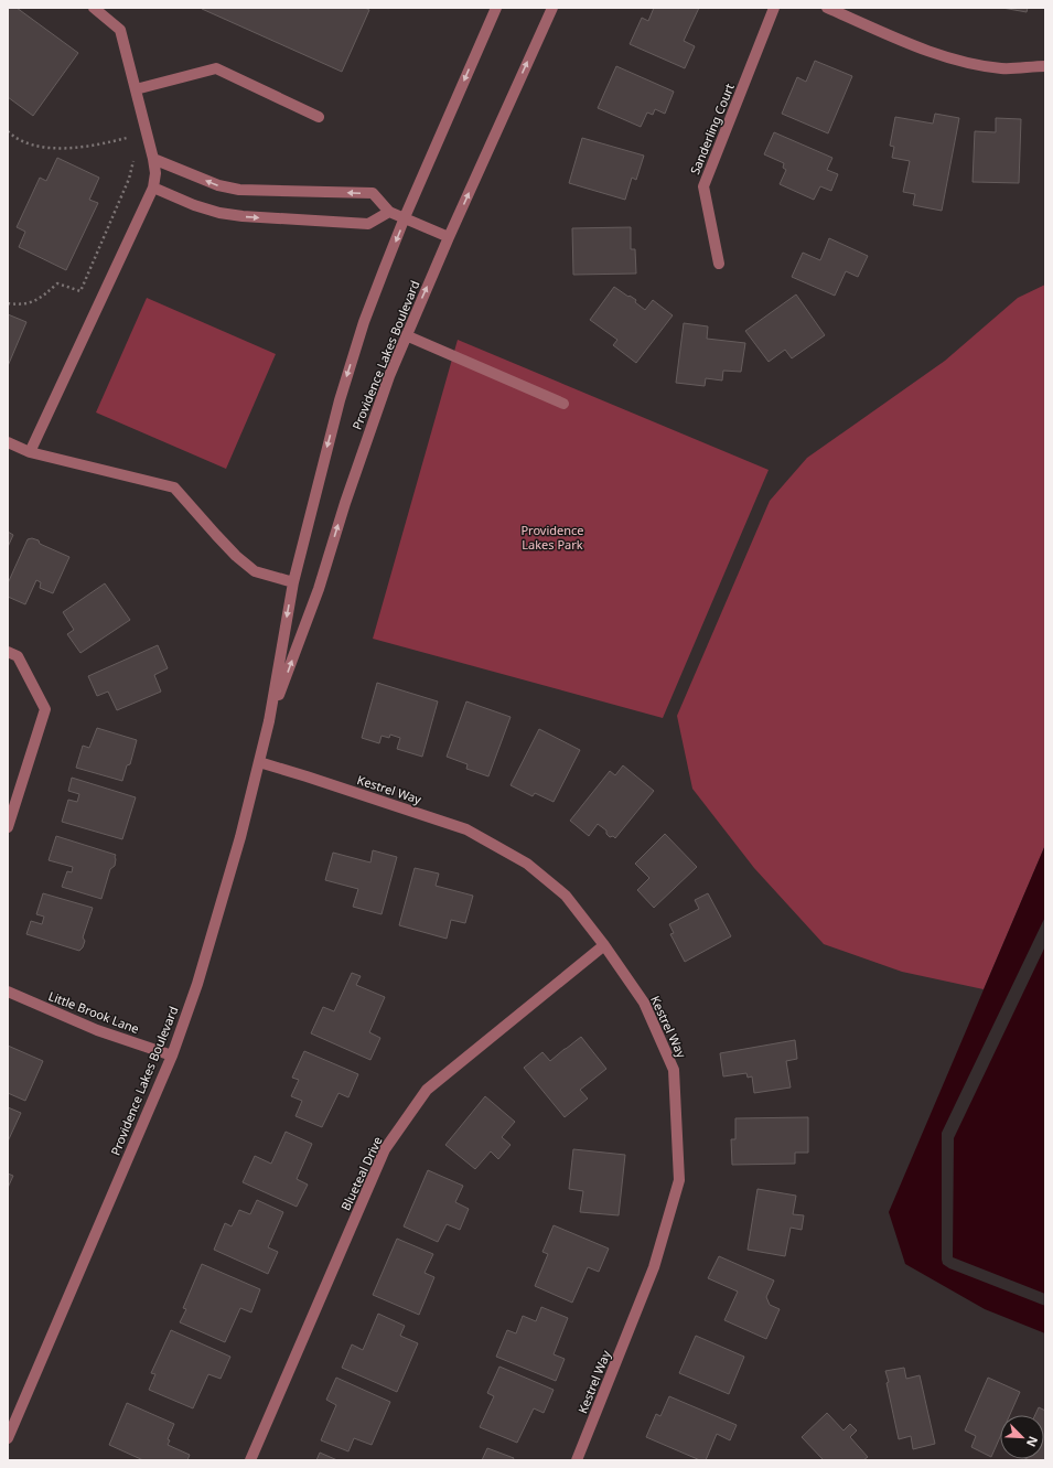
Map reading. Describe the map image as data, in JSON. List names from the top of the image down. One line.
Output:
{"streets":{"street":["Sanderling Court","Providence Lakes Boulevard","Kestrel Way","Little Brook Lane","Blueteal Drive"]},"crossings":[["Providence Lakes Boulevard","Kestrel Way"],["Providence Lakes Boulevard","Little Brook Lane"],["Kestrel Way","Blueteal Drive"]],"parks":["Providence Lakes Park"],"north":"bottom right"}
